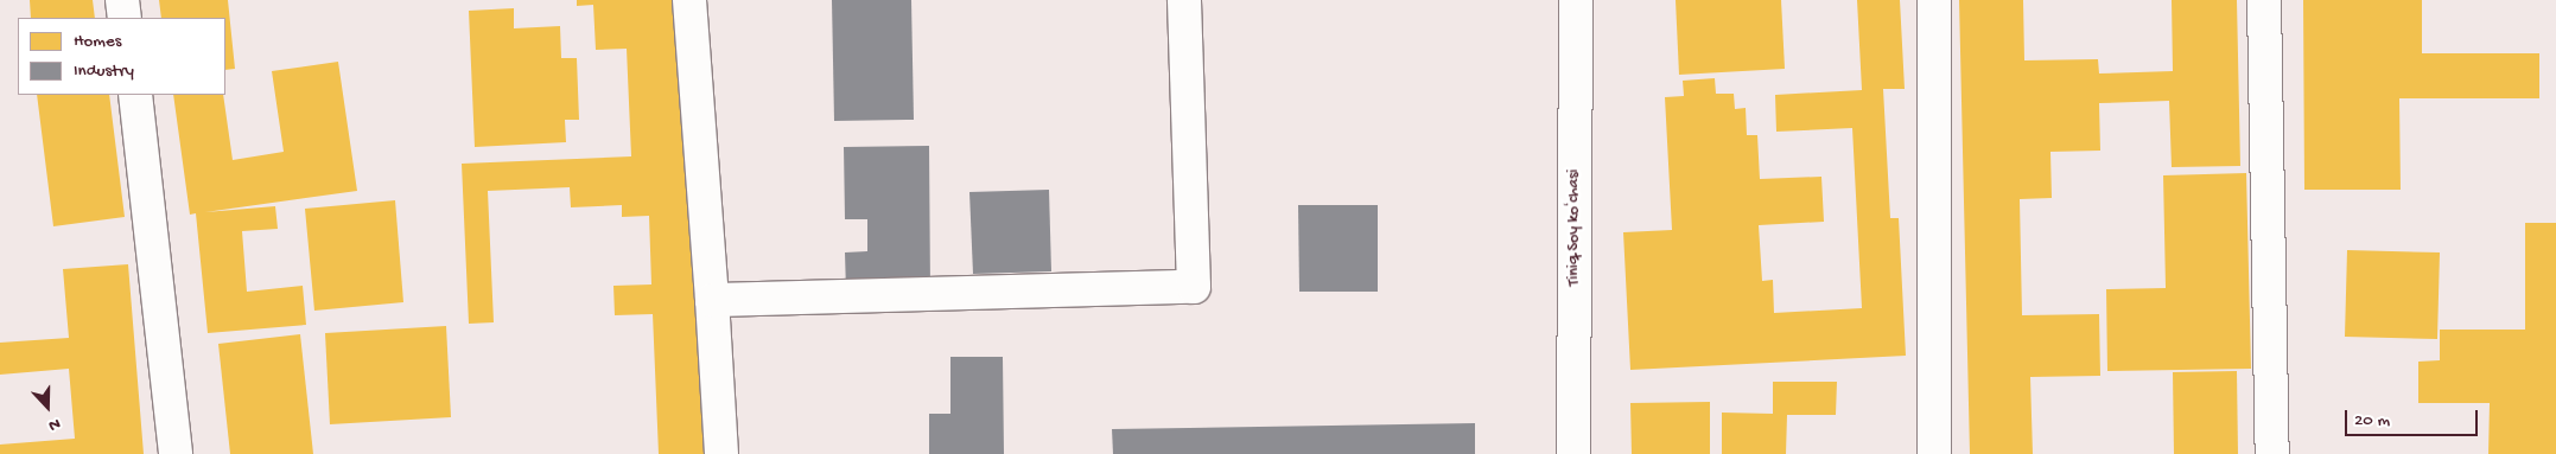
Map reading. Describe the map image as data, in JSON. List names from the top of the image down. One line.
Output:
{"streets":{"street":["Tiniq Soy koʻchasi"]},"legend":["Homes","Industry"],"scale_bar":"20 m","north":"bottom"}
